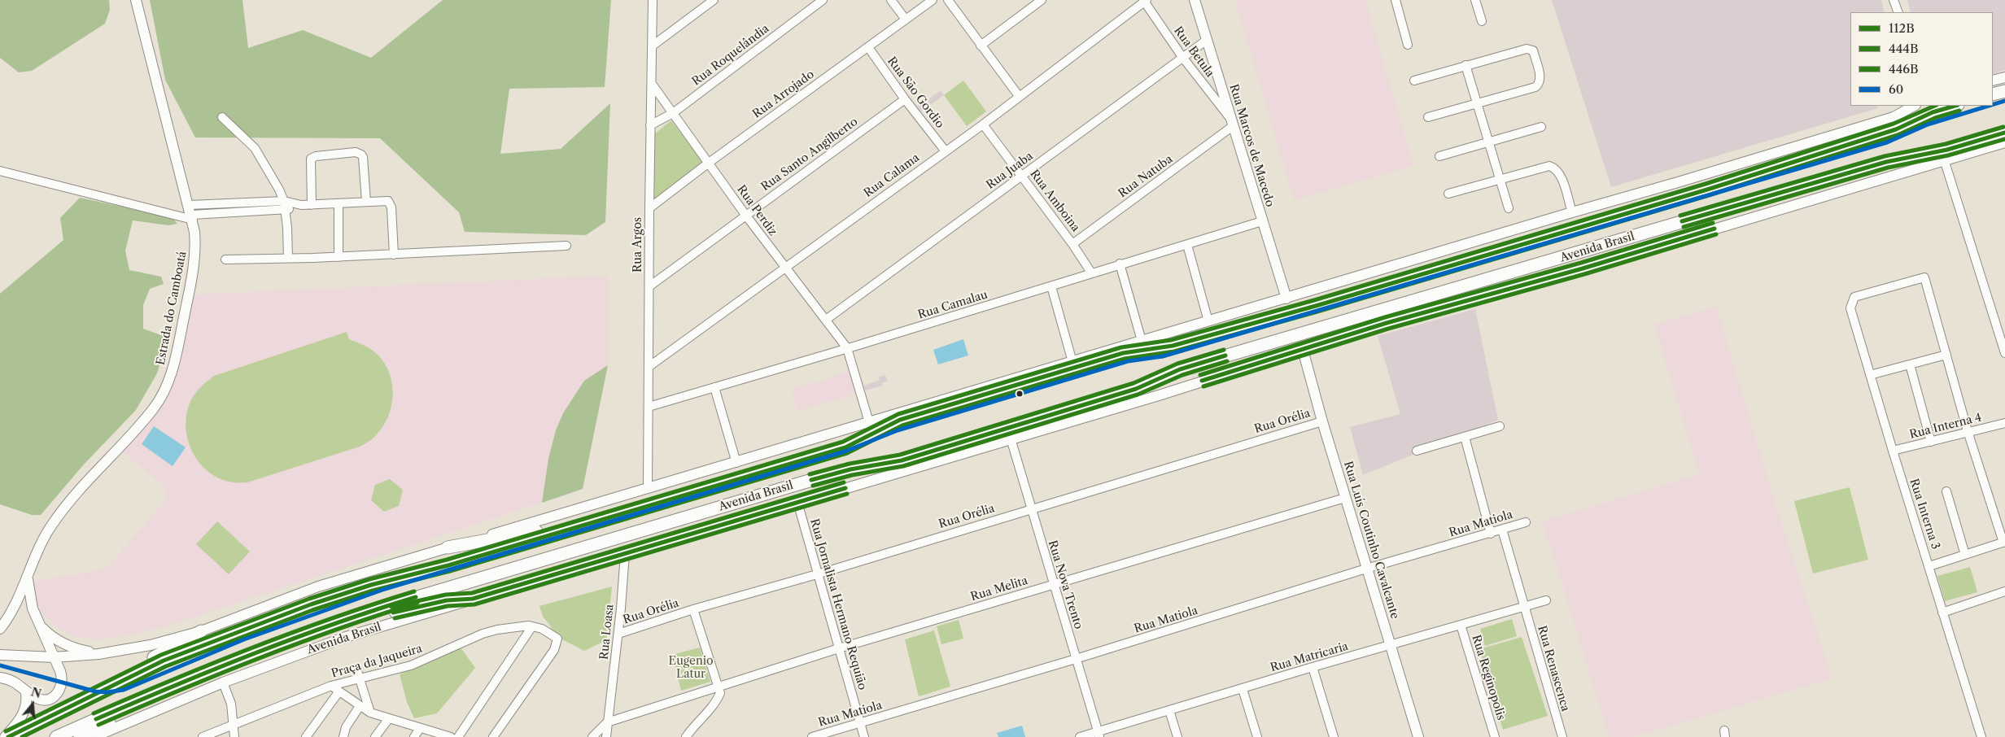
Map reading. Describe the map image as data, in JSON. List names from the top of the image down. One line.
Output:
{"streets":{"highway":["Avenida Brasil"],"main road":["Rua Marcos de Macedo","Estrada do Camboatá","Rua Luís Coutinho Cavalcante"],"street":["Rua Betula","Rua Roquelândia","Rua São Gordio","Rua Arrojado","Rua Santo Angilberto","Rua Juaba","Rua Calama","Rua Natuba","Rua Amboina","Rua Perdiz","Rua Argos","Rua Camalau","Rua Orélia","Rua Interna 4","Rua Interna 3","Rua Matiola","Rua Nova Trento","Rua Melita","Rua Jornalista Hermano Requião","Rua Loasa","Rua Matricaria","Praça da Jaqueira","Rua Renascenca","Rua Reginopolis"]},"crossings":[["Rua Betula","Rua Marcos de Macedo"],["Rua Betula","Rua Juaba"],["Rua Betula","Rua Calama"],["Rua Betula","Rua Natuba"],["Rua Roquelândia","Rua Perdiz"],["Rua Roquelândia","Rua Argos"],["Rua São Gordio","Rua Arrojado"],["Rua São Gordio","Rua Santo Angilberto"],["Rua São Gordio","Rua Calama"],["Rua Arrojado","Rua Perdiz"],["Rua Arrojado","Rua Argos"],["Rua Marcos de Macedo","Rua Juaba"],["Rua Marcos de Macedo","Rua Natuba"],["Rua Marcos de Macedo","Rua Camalau"],["Rua Santo Angilberto","Rua Perdiz"],["Rua Santo Angilberto","Rua Argos"],["Rua Juaba","Rua Amboina"],["Rua Juaba","Rua Perdiz"],["Rua Calama","Rua Amboina"],["Rua Calama","Rua Perdiz"],["Rua Calama","Rua Argos"],["Rua Natuba","Rua Amboina"],["Rua Amboina","Rua Camalau"],["Rua Perdiz","Rua Argos"],["Rua Perdiz","Rua Camalau"],["Rua Argos","Rua Camalau"],["Avenida Brasil","Rua Luís Coutinho Cavalcante"],["Avenida Brasil","Rua Nova Trento"],["Avenida Brasil","Rua Jornalista Hermano Requião"],["Avenida Brasil","Rua Loasa"],["Rua Orélia","Rua Luís Coutinho Cavalcante"],["Rua Orélia","Rua Nova Trento"],["Rua Orélia","Rua Jornalista Hermano Requião"],["Rua Orélia","Rua Loasa"],["Rua Interna 4","Rua Interna 3"],["Rua Matiola","Rua Luís Coutinho Cavalcante"],["Rua Matiola","Rua Nova Trento"],["Rua Matiola","Rua Jornalista Hermano Requião"],["Rua Matiola","Rua Renascenca"],["Rua Luís Coutinho Cavalcante","Rua Melita"],["Rua Luís Coutinho Cavalcante","Rua Matricaria"],["Rua Nova Trento","Rua Melita"],["Rua Nova Trento","Rua Matricaria"],["Rua Melita","Rua Jornalista Hermano Requião"],["Rua Melita","Rua Loasa"],["Rua Matricaria","Rua Renascenca"],["Rua Matricaria","Rua Reginopolis"]],"parks":["Eugenio Latur"],"lines":["transit line 60","transit line 112B","transit line 446B","transit line 444B"],"legend":["112B","444B","446B","60"],"north":"top"}
